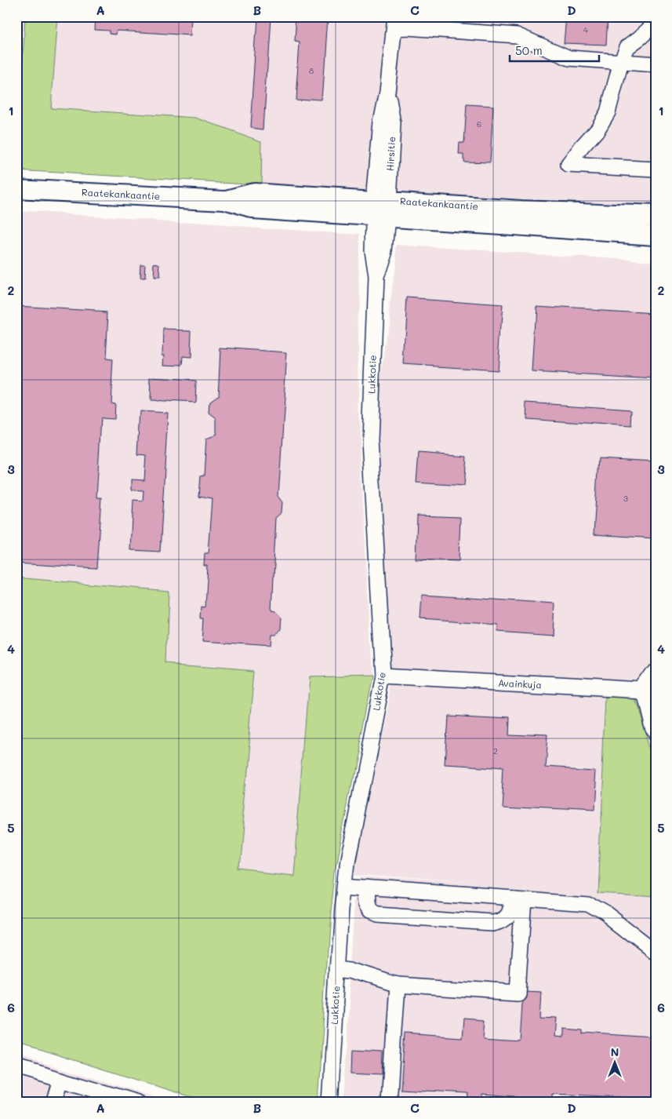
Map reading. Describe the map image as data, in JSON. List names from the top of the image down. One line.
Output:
{"streets":{"main road":["Raatekankaantie"],"street":["Hirsitie","Lukkotie","Avainkuja"]},"crossings":[["Hirsitie","Raatekankaantie"],["Hirsitie","Lukkotie"],["Lukkotie","Avainkuja"]],"house_numbers":["4","8","6","3","2"],"scale_bar":"50 m","north":"top","grid":{"columns":["A","B","C","D"],"rows":["1","2","3","4","5","6"]}}
